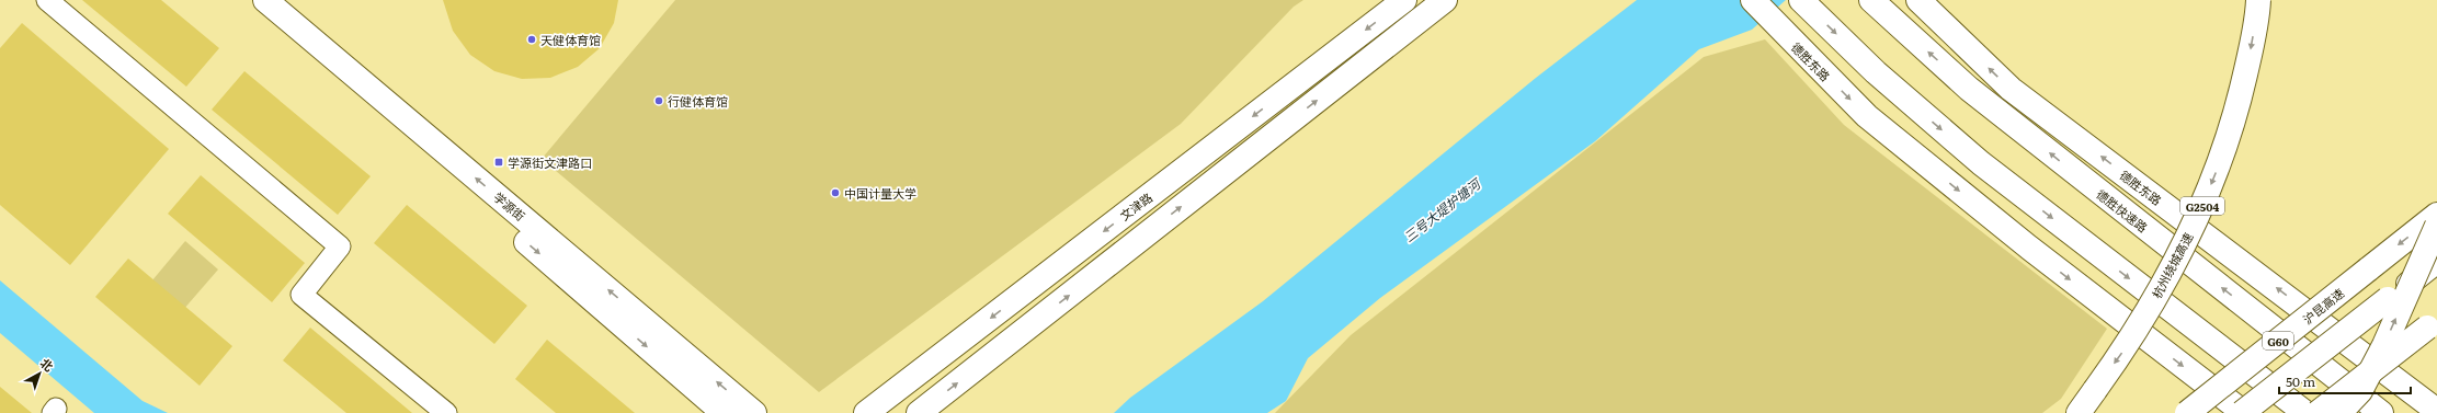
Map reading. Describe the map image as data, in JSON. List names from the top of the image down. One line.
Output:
{"streets":{"main road":["德胜东路","学源街","文津路","G2504","德胜快速路","杭州绕城高速","沪昆高速","G60"]},"one_way":["杭州绕城高速"],"water":["三号大堤护塘河"],"places":{"other":["天健体育馆","行健体育馆","中国计量大学"],"transit":["学源街文津路口"]},"scale_bar":"50 m","north":"top right"}
